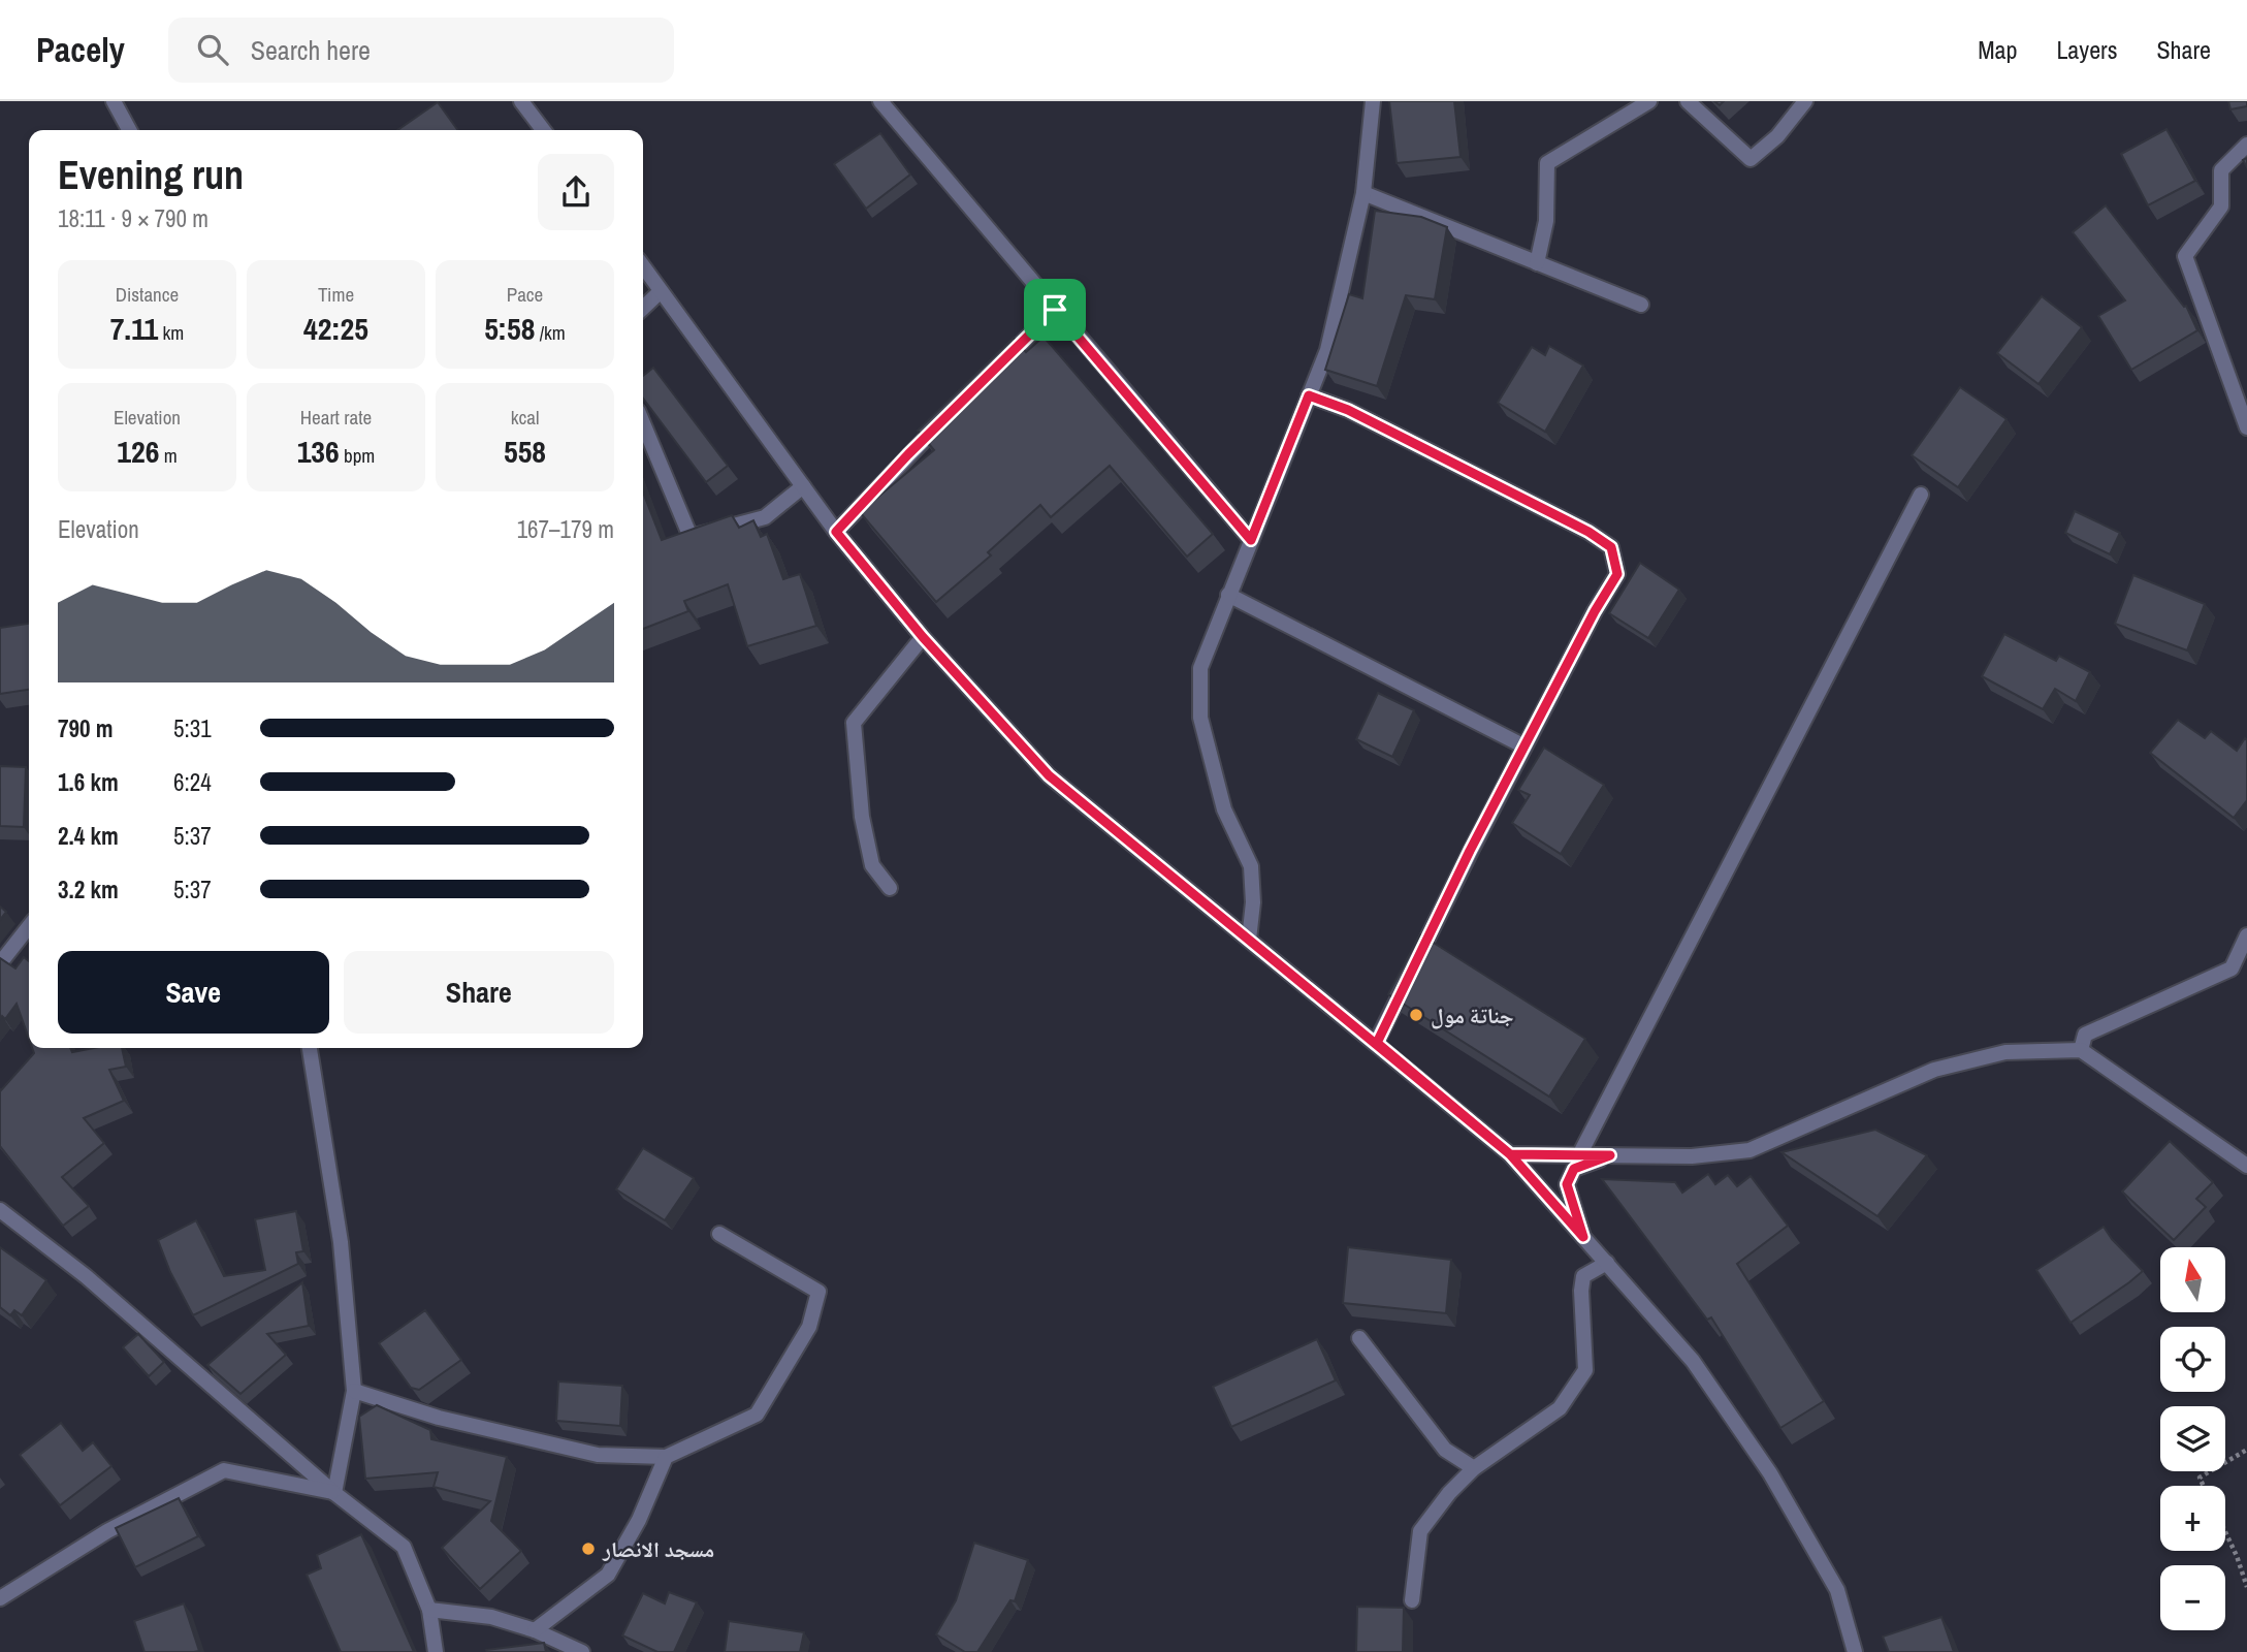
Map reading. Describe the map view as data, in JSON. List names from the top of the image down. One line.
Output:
{"places":["جناتة مول","مسجد الانصار"],"north":"top","page":{"header":"Pacely","search":"Search here","nav":["Map","Layers","Share"],"heading":["Evening run","18:11 · 9 × 790 m"],"stats":[["Distance","7.11 km"],["Time","42:25"],["Pace","5:58 /km"],["Elevation","126 m"],["Heart rate","136 bpm"],["kcal","558"]],"chart":["Elevation","167–179 m"],"list":[{"name":"790 m","note":"5:31"},{"name":"1.6 km","note":"6:24"},{"name":"2.4 km","note":"5:37"},{"name":"3.2 km","note":"5:37"}],"buttons":["Save","Share"],"map_buttons":["+","−"]}}
